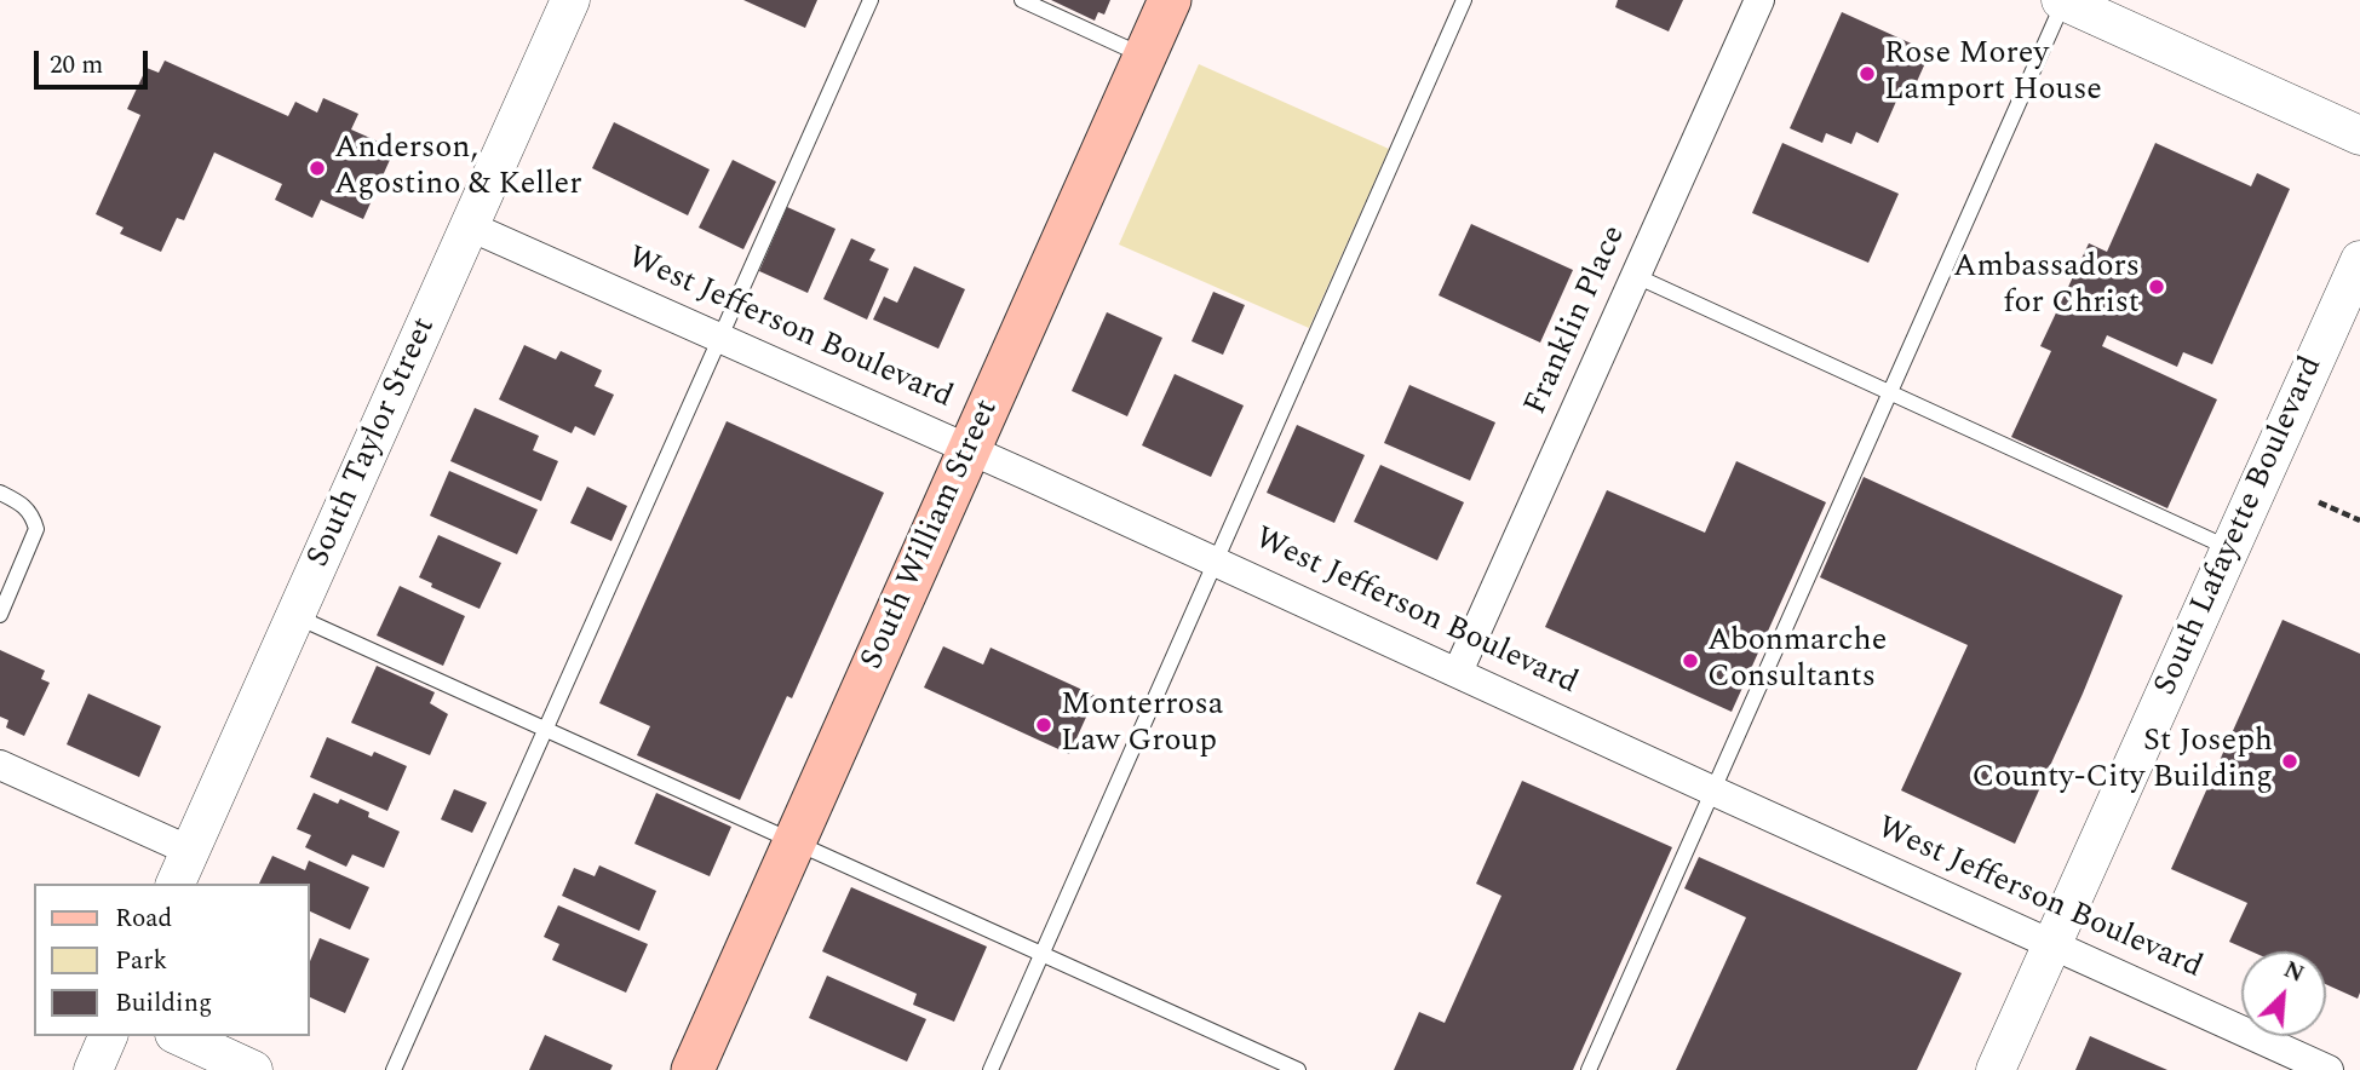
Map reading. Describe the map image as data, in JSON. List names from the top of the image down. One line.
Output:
{"streets":{"main road":["South William Street"],"street":["Franklin Place","West Jefferson Boulevard","South Taylor Street","South Lafayette Boulevard"]},"crossings":[["Franklin Place","West Jefferson Boulevard"],["West Jefferson Boulevard","South Taylor Street"],["West Jefferson Boulevard","South Lafayette Boulevard"],["West Jefferson Boulevard","South William Street"]],"places":["Rose Morey Lamport House","Anderson, Agostino & Keller","Ambassadors for Christ","Abonmarche Consultants","Monterrosa Law Group","St Joseph County-City Building"],"legend":["Road","Park","Building"],"scale_bar":"20 m","north":"top right"}
